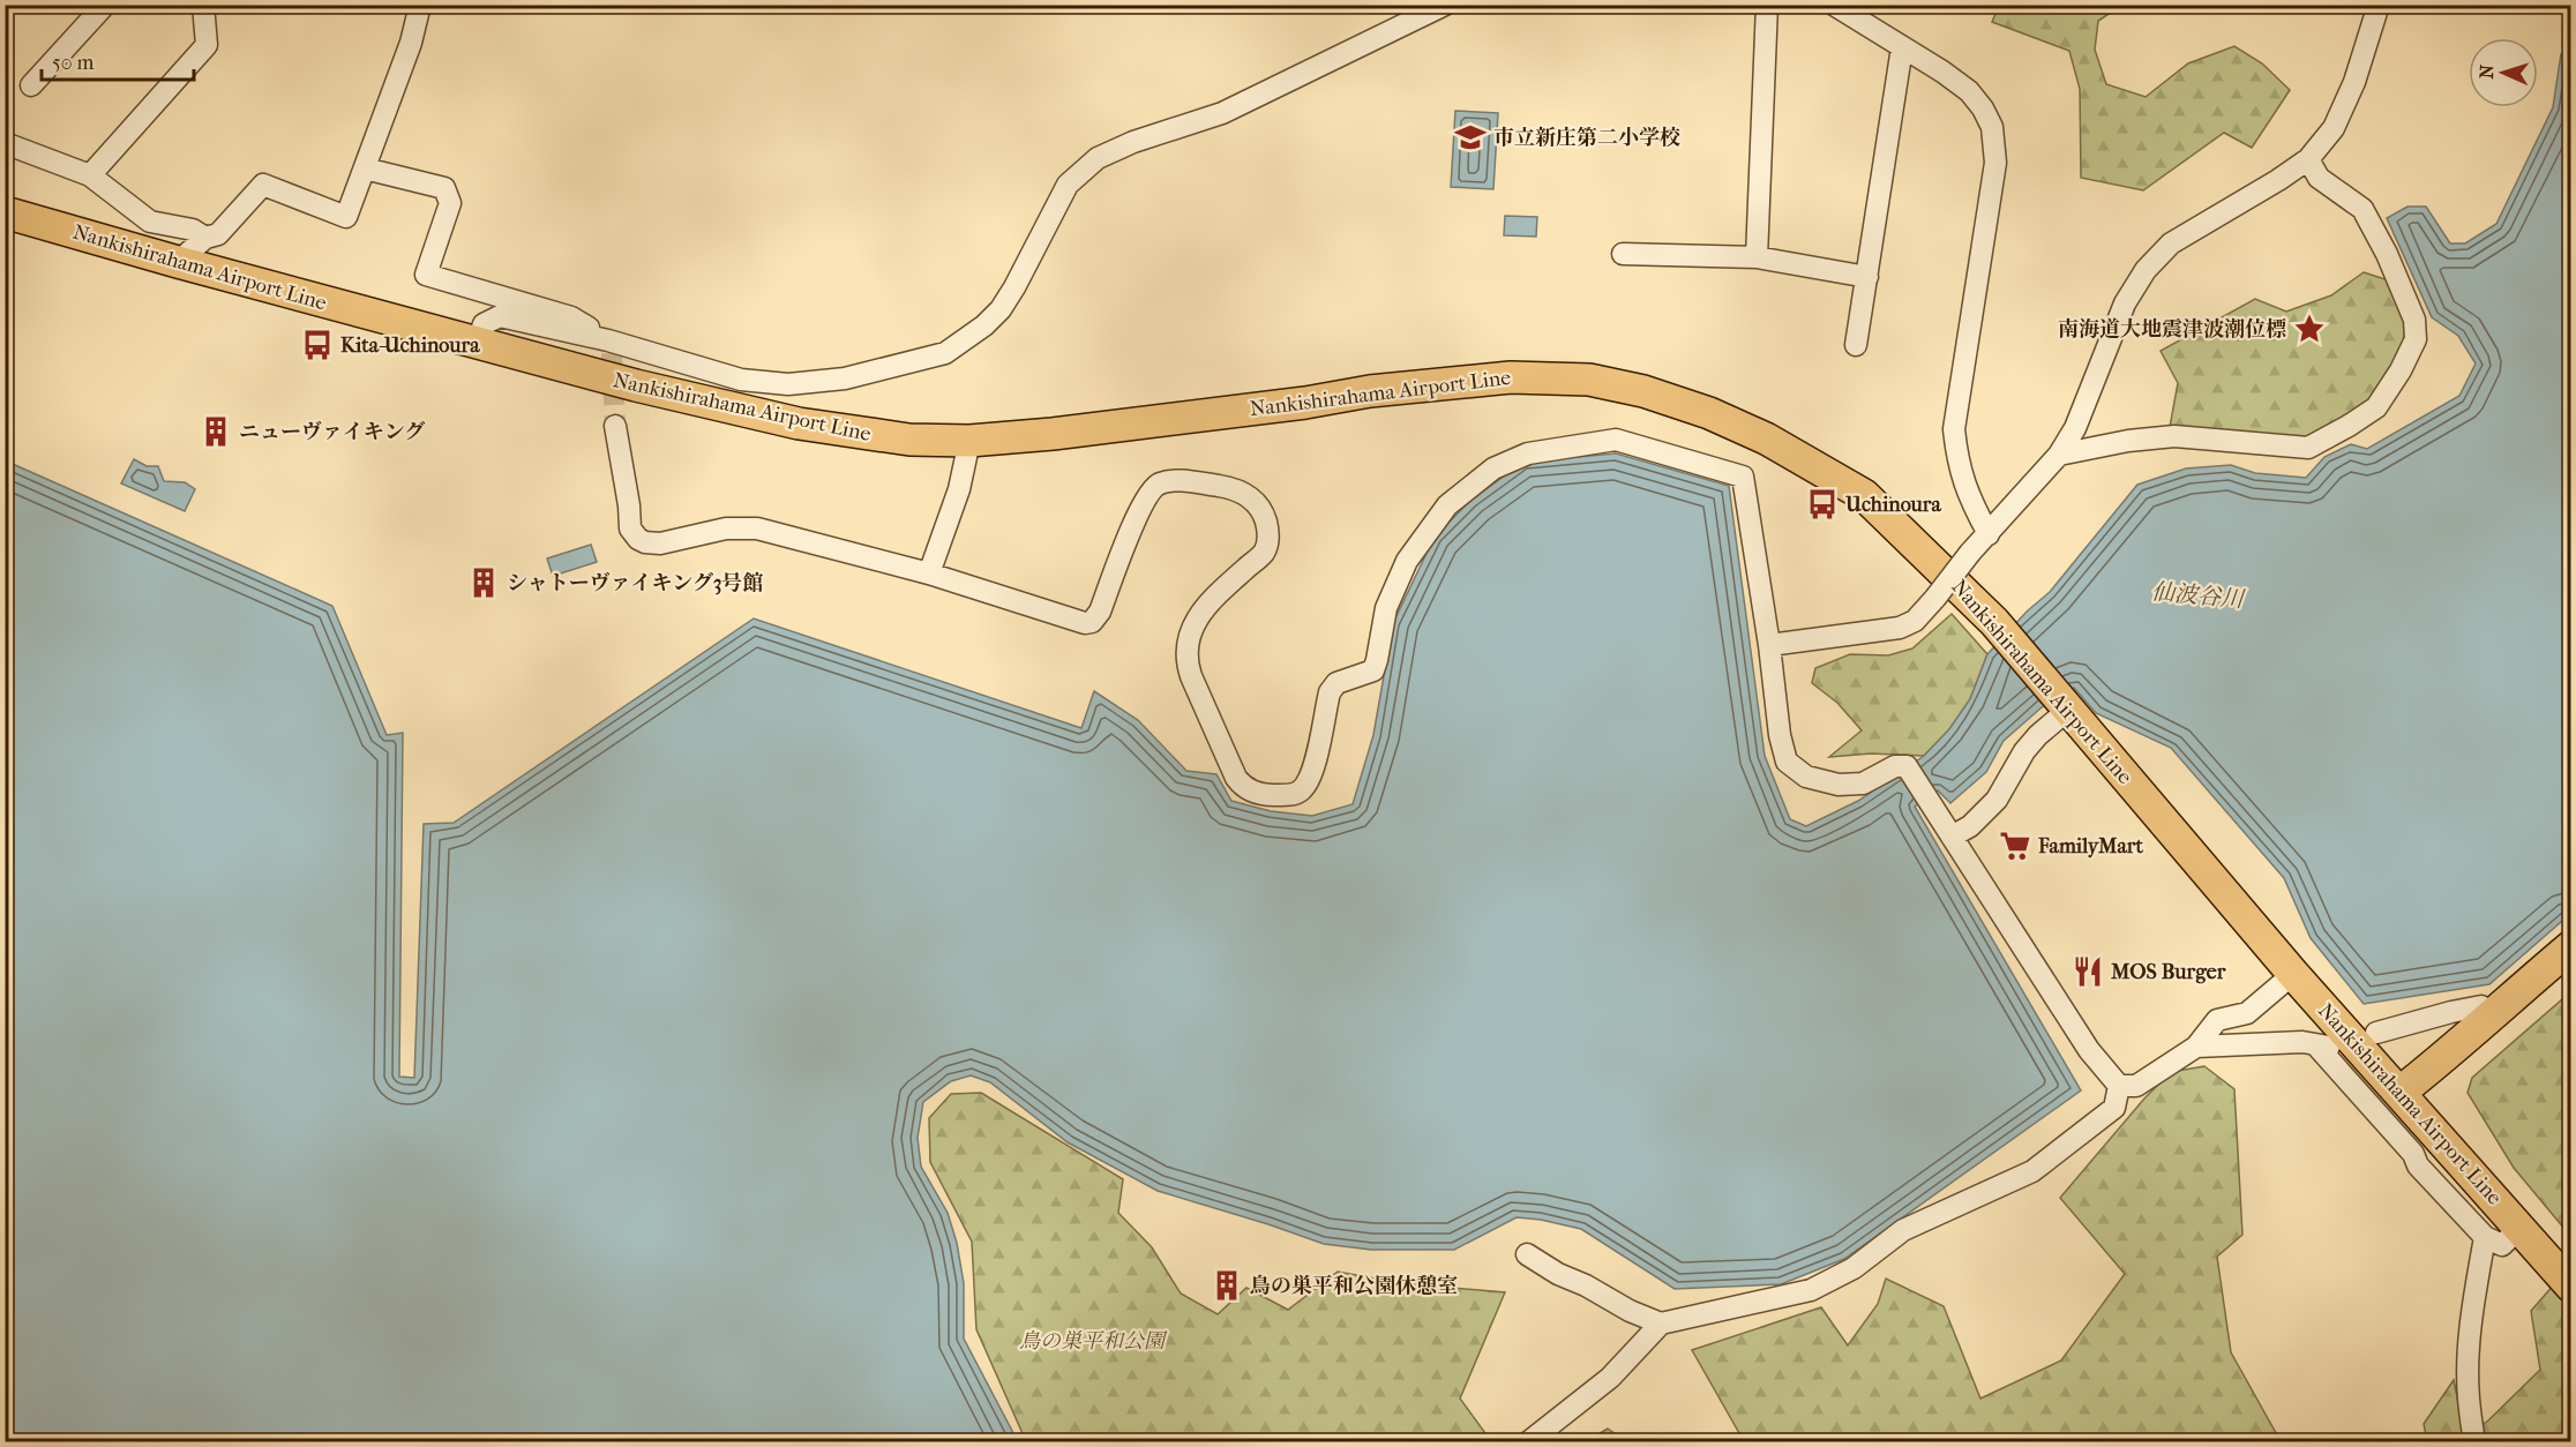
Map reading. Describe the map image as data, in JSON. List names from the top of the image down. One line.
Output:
{"streets":{"main road":["Nankishirahama Airport Line"]},"water":["仙波谷川"],"parks":["鳥の巣平和公園"],"places":{"school or university":["市立新庄第二小学校"],"place":["南海道大地震津波潮位標"],"bus stop":["Kita-Uchinoura","Uchinoura"],"building":["ニューヴァイキング","シャトーヴァイキング3号館","鳥の巣平和公園休憩室"],"supermarket":["FamilyMart"],"restaurant":["MOS Burger"]},"scale_bar":"50 m","north":"left"}
